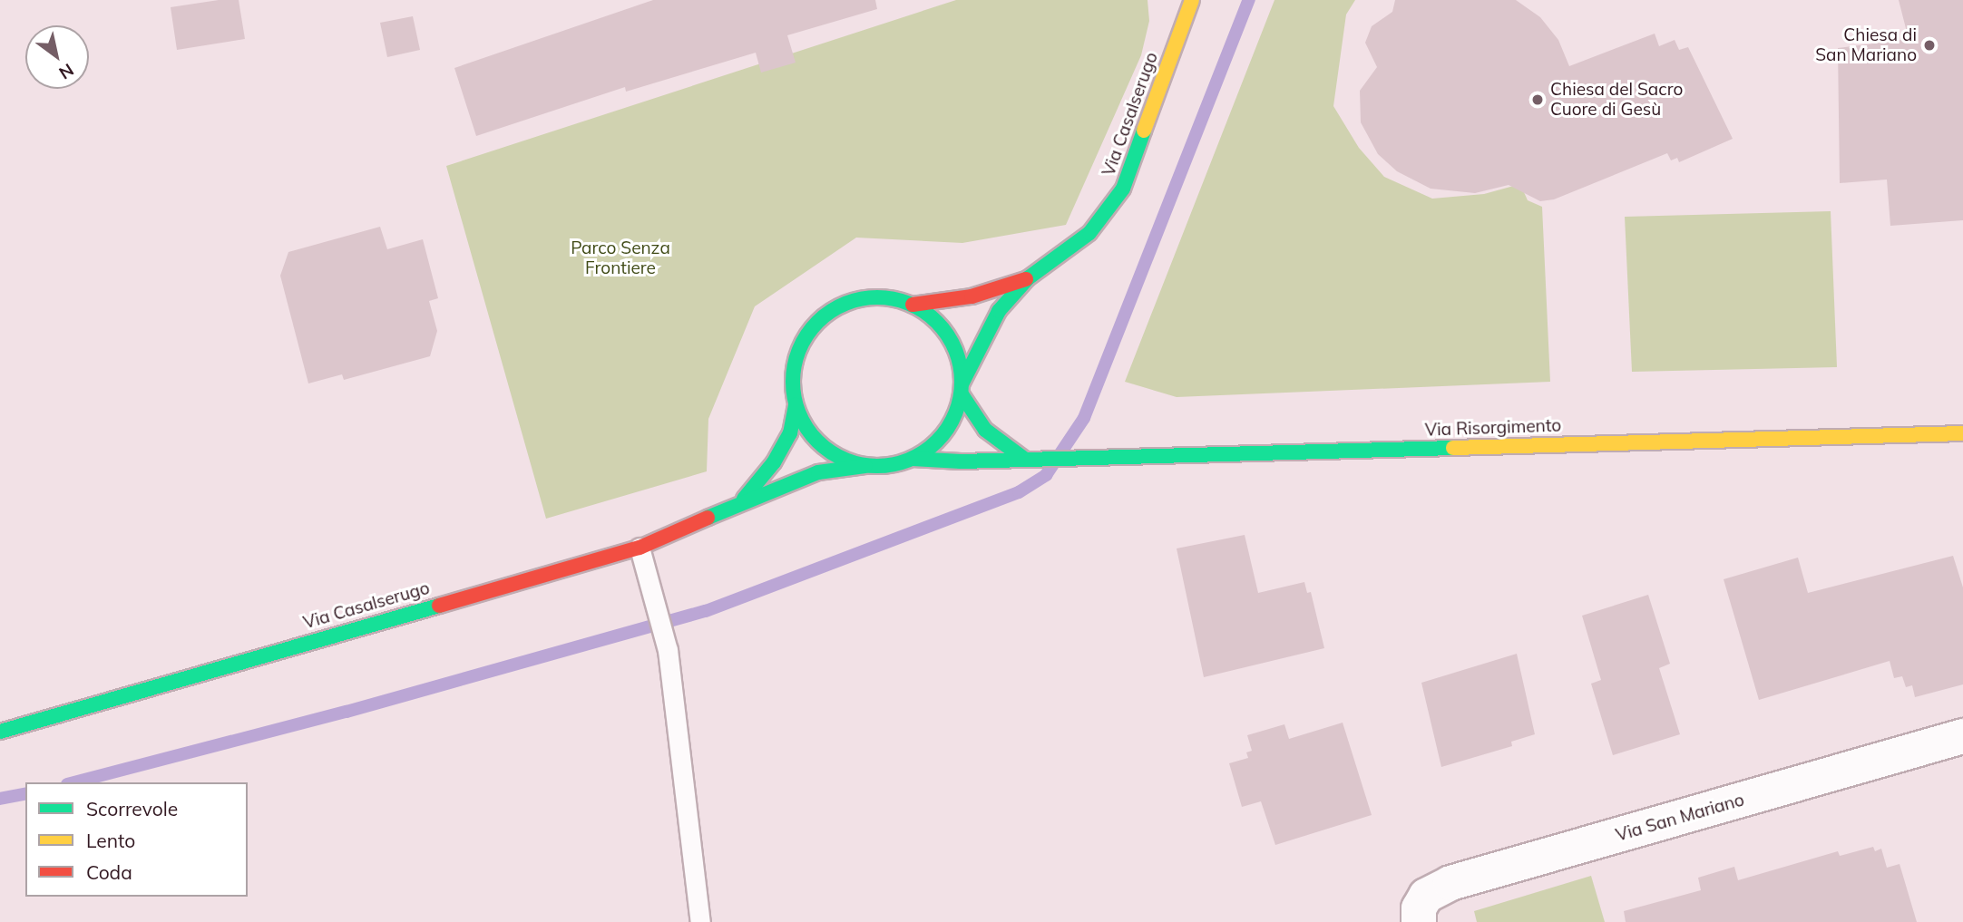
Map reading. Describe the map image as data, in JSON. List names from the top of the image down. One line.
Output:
{"streets":{"main road":["Via Casalserugo","Via Risorgimento"],"street":["Via San Mariano"]},"crossings":[["Via Casalserugo","Via Risorgimento"]],"parks":["Parco Senza Frontiere"],"places":["Chiesa di San Mariano","Chiesa del Sacro Cuore di Gesù"],"legend":["Scorrevole","Lento","Coda"],"north":"bottom right"}
